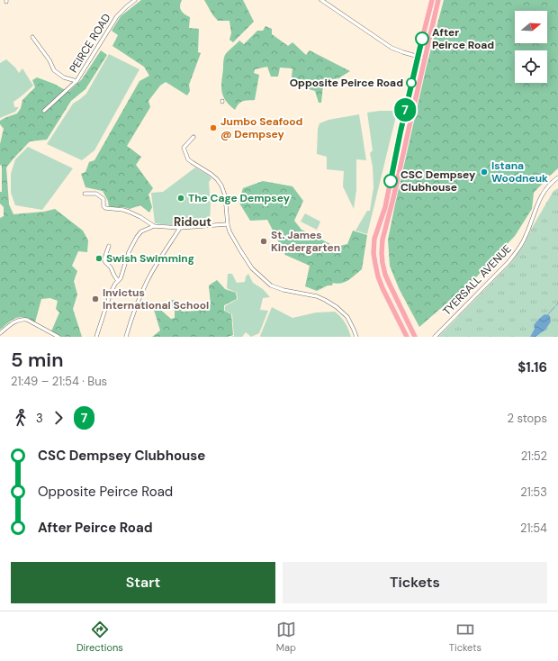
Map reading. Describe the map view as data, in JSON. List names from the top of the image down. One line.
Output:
{"streets":{"street":["PEIRCE ROAD","TYERSALL AVENUE"]},"districts":["Ridout"],"places":["After Peirce Road","Opposite Peirce Road","Jumbo Seafood @ Dempsey","Istana Woodneuk","CSC Dempsey Clubhouse","The Cage Dempsey","St. James Kindergarten","Swish Swimming","Invictus International School"],"lines":["bus line 7"],"north":"right","page":{"on_map":"7","heading":["5 min","21:49 – 21:54 · Bus","$1.16"],"legs":["3","7","2 stops"],"list":[{"name":"CSC Dempsey Clubhouse","value":"21:52"},{"name":"Opposite Peirce Road","value":"21:53"},{"name":"After Peirce Road","value":"21:54"}],"buttons":["Start","Tickets"],"tabs":["Directions","Map","Tickets"]}}
